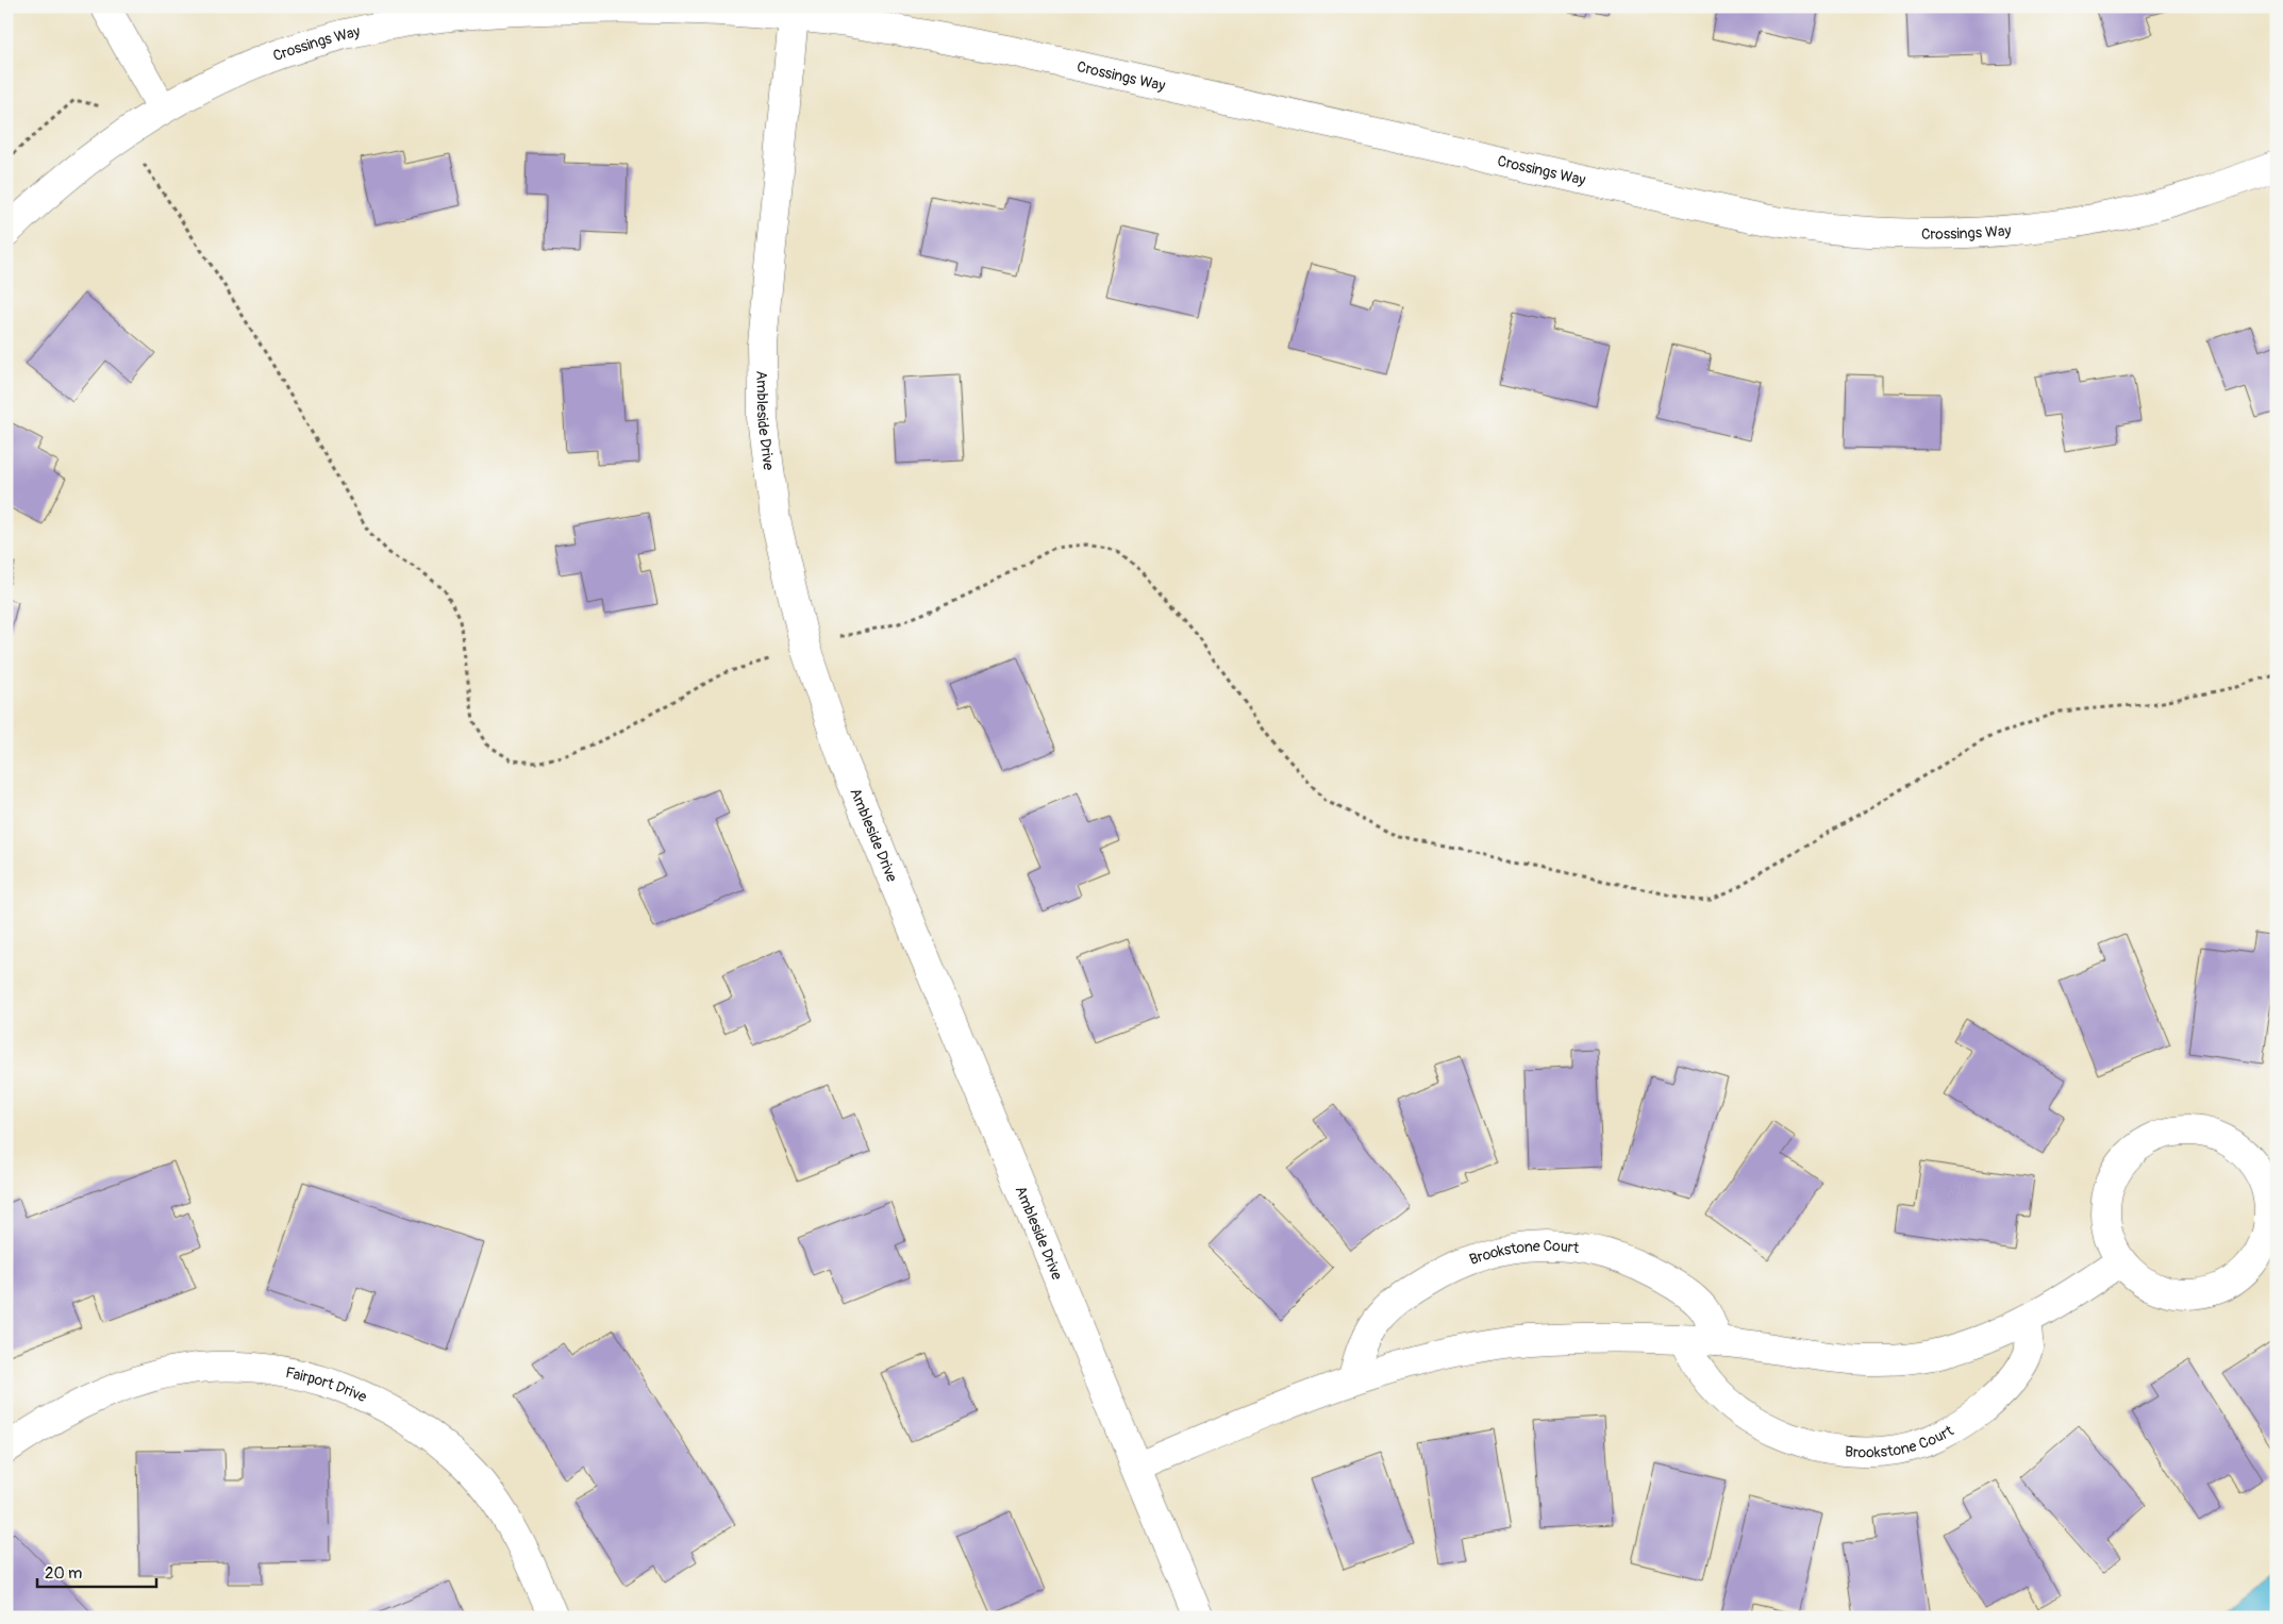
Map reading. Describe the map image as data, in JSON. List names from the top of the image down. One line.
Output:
{"streets":{"street":["Crossings Way","Ambleside Drive","Brookstone Court","Fairport Drive"]},"crossings":[["Crossings Way","Ambleside Drive"]],"scale_bar":"20 m"}
